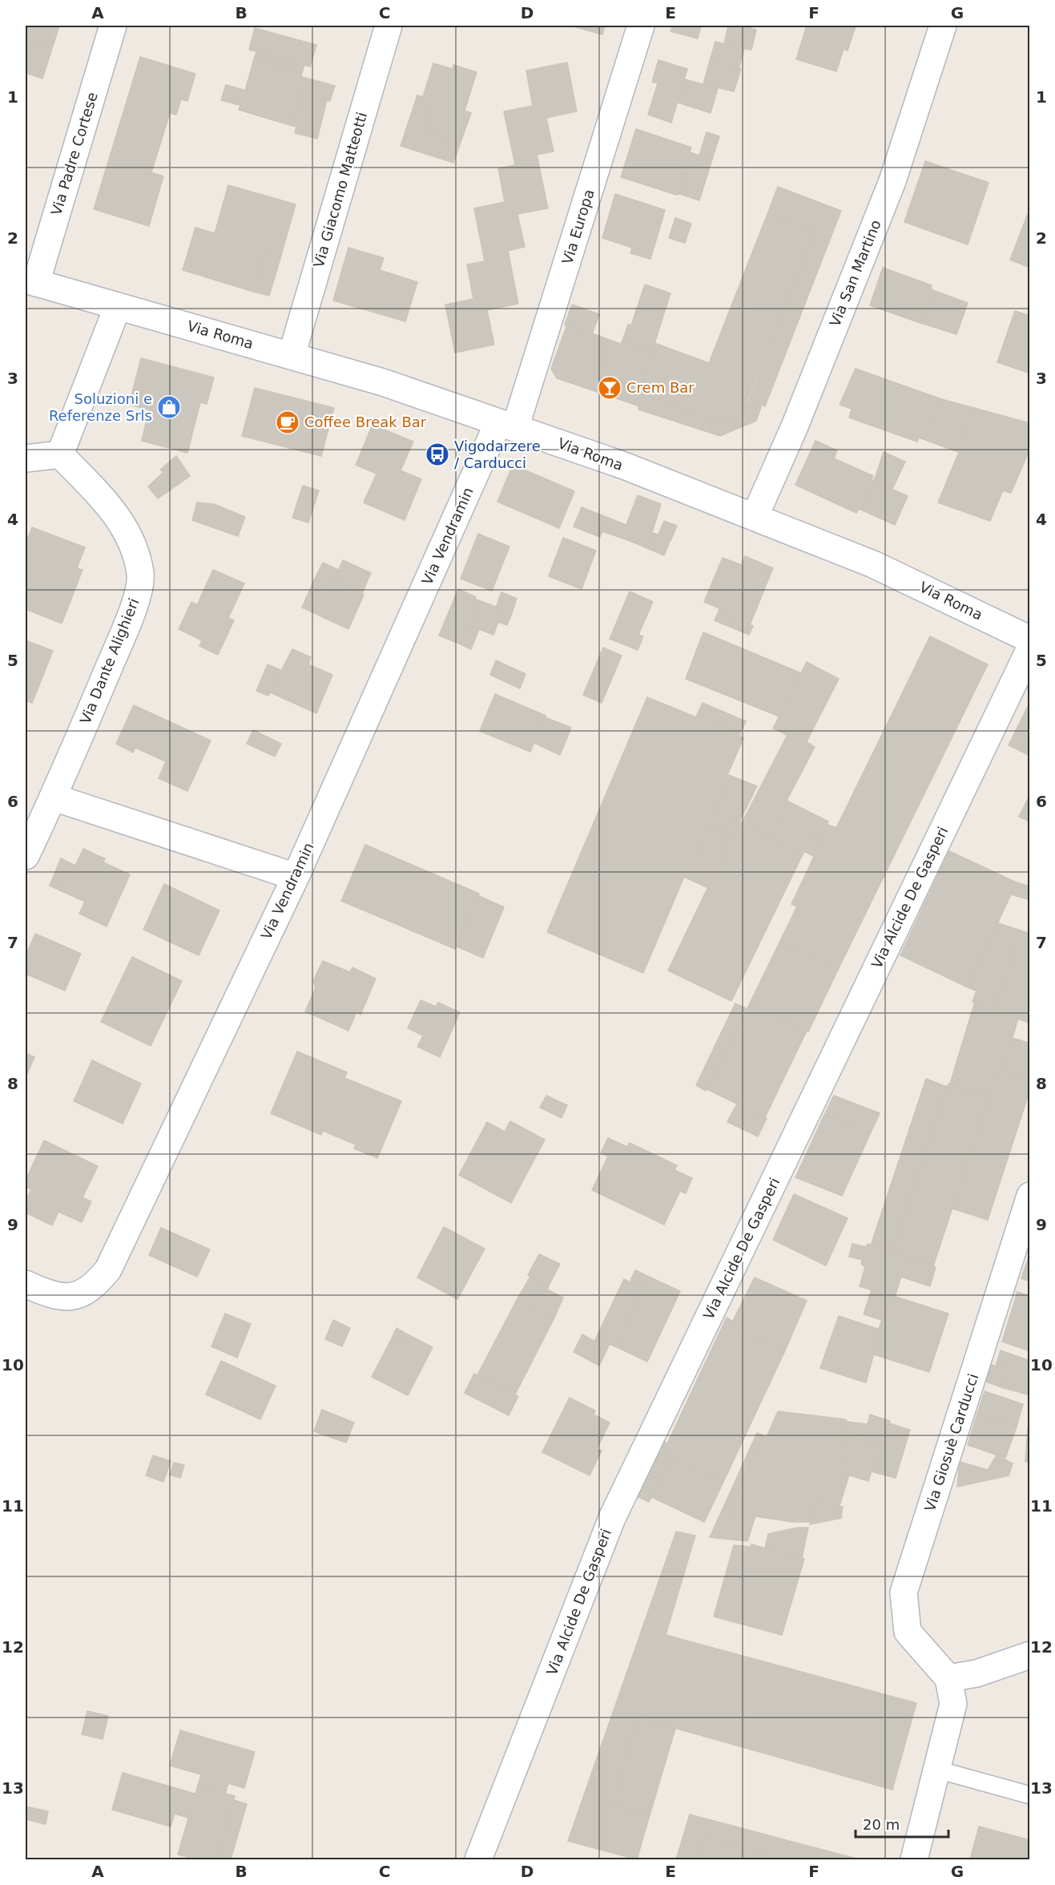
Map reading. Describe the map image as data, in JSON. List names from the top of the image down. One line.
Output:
{"streets":{"street":["Via Padre Cortese","Via Giacomo Matteotti","Via Europa","Via San Martino","Via Roma","Via Vendramin","Via Dante Alighieri","Via Alcide De Gasperi","Via Giosuè Carducci"]},"crossings":[["Via Padre Cortese","Via Roma"],["Via Giacomo Matteotti","Via Roma"],["Via Europa","Via Roma"],["Via Europa","Via Vendramin"],["Via San Martino","Via Roma"],["Via Roma","Via Vendramin"]],"places":{"bar":["Crem Bar"],"shop":["Soluzioni e Referenze Srls"],"cafe":["Coffee Break Bar"],"bus stop":["Vigodarzere / Carducci"]},"scale_bar":"20 m","grid":{"columns":["A","B","C","D","E","F","G"],"rows":["1","2","3","4","5","6","7","8","9","10","11","12","13"]}}
